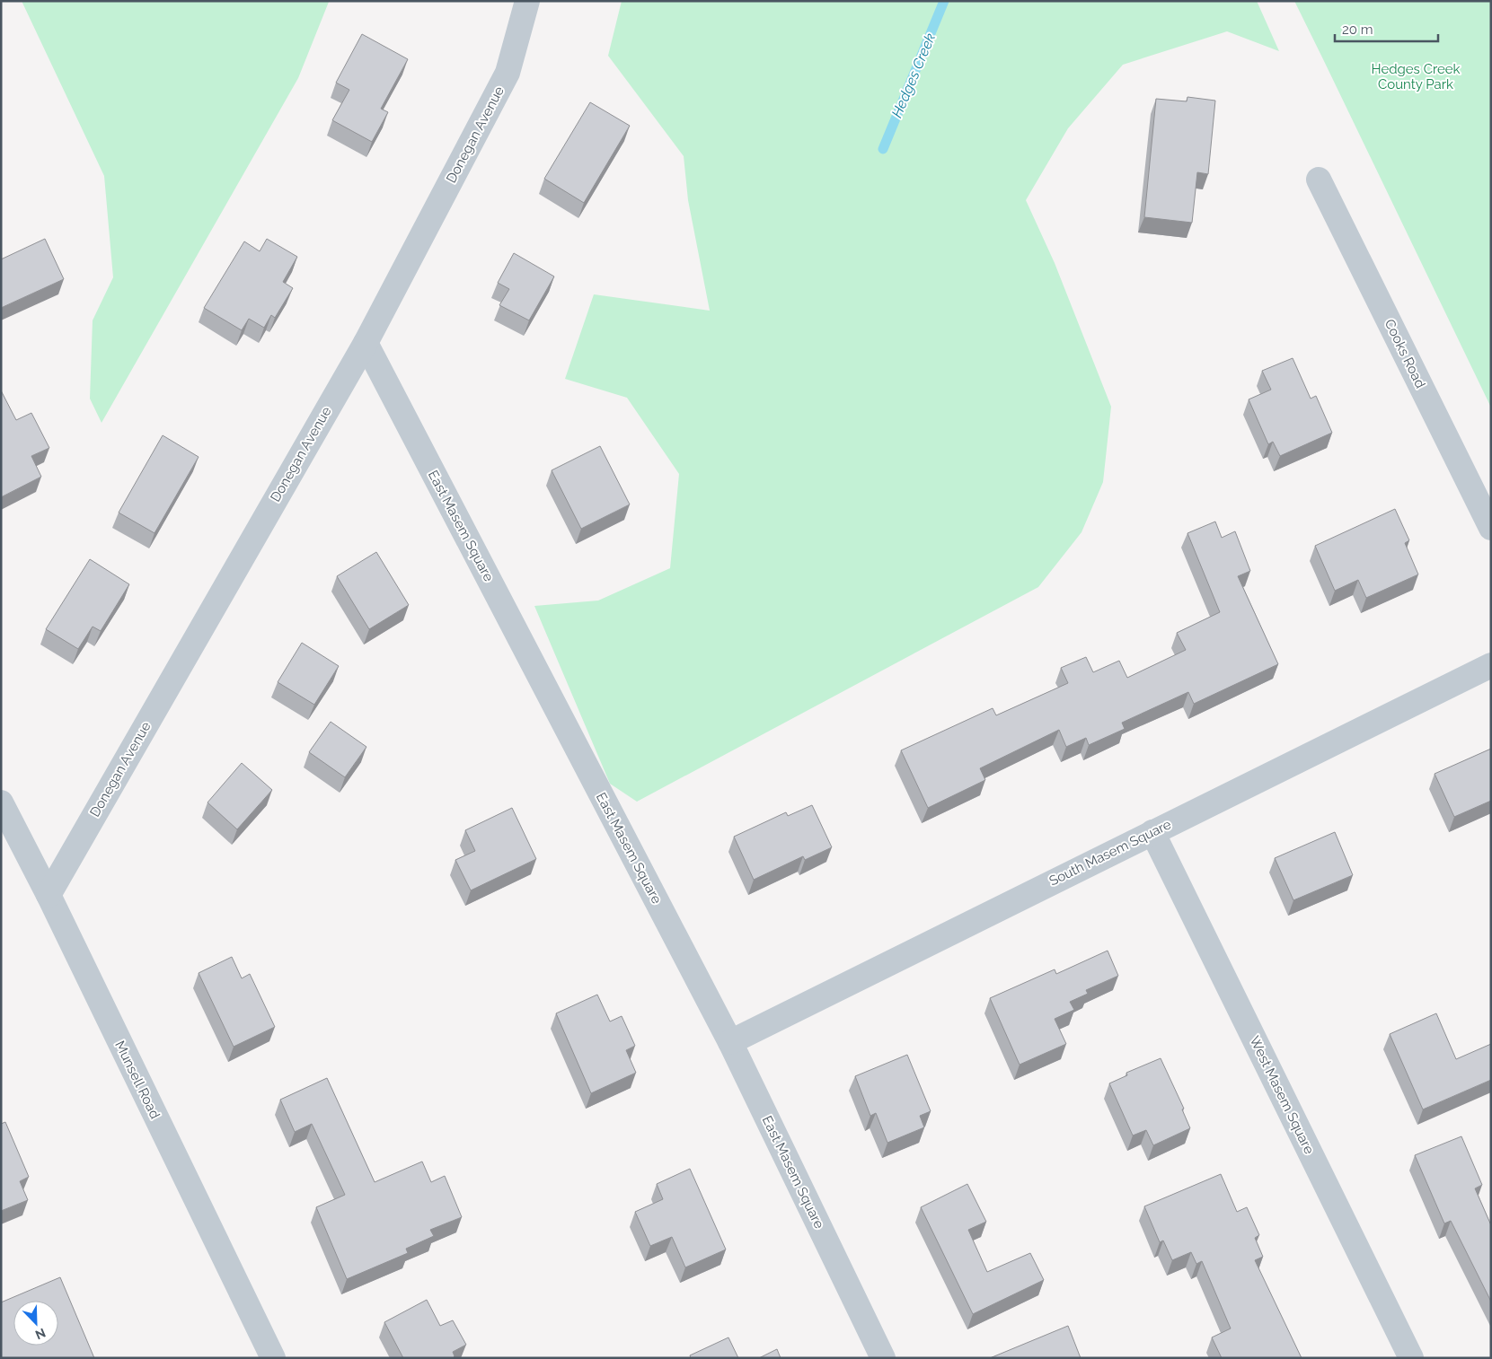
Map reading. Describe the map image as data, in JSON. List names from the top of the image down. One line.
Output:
{"streets":{"street":["Donegan Avenue","Cooks Road","East Masem Square","South Masem Square","Munsell Road","West Masem Square"]},"crossings":[["Donegan Avenue","East Masem Square"],["Donegan Avenue","Munsell Road"],["East Masem Square","South Masem Square"],["South Masem Square","West Masem Square"]],"water":["Hedges Creek"],"parks":["Hedges Creek County Park"],"scale_bar":"20 m","north":"bottom right"}
